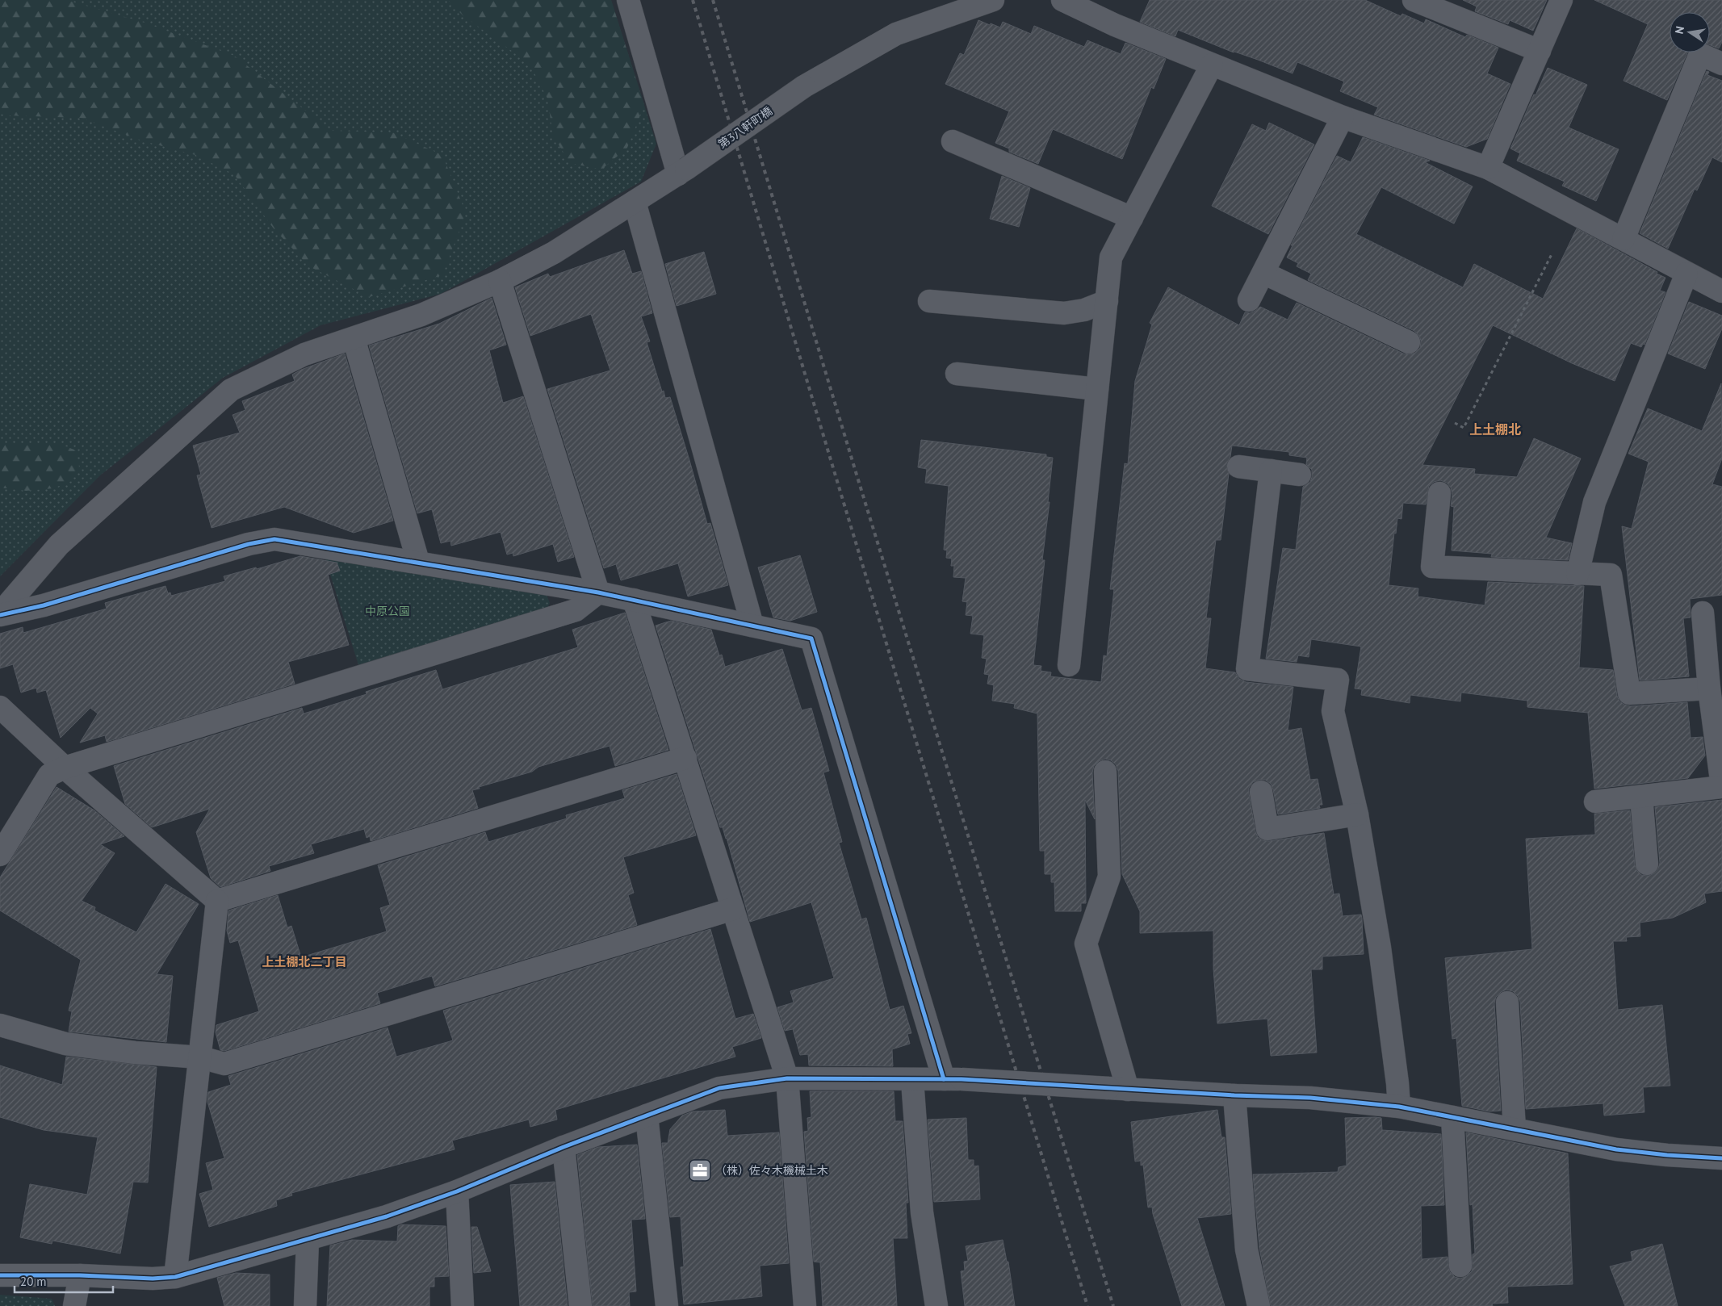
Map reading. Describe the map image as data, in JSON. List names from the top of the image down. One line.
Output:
{"streets":{"street":["第3八軒町橋"]},"districts":["上土棚北","上土棚北二丁目"],"parks":["中原公園"],"places":{"office":["（株）佐々木機械土木"]},"scale_bar":"20 m","north":"left"}
